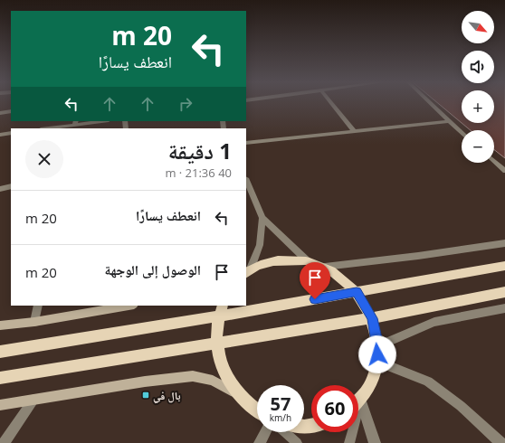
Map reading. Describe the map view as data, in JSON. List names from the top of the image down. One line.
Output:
{"places":{"transit":["بال في"]},"north":"bottom right","page":{"map_buttons":["+","−"],"turn":["20 m","انعطف يسارًا"],"heading":["1 دقيقة","40 m · 21:36"],"list":[{"name":"انعطف يسارًا","value":"20 m"},{"name":"الوصول إلى الوجهة","value":"20 m"}],"speed":"57 km/h","limit":"60"}}
